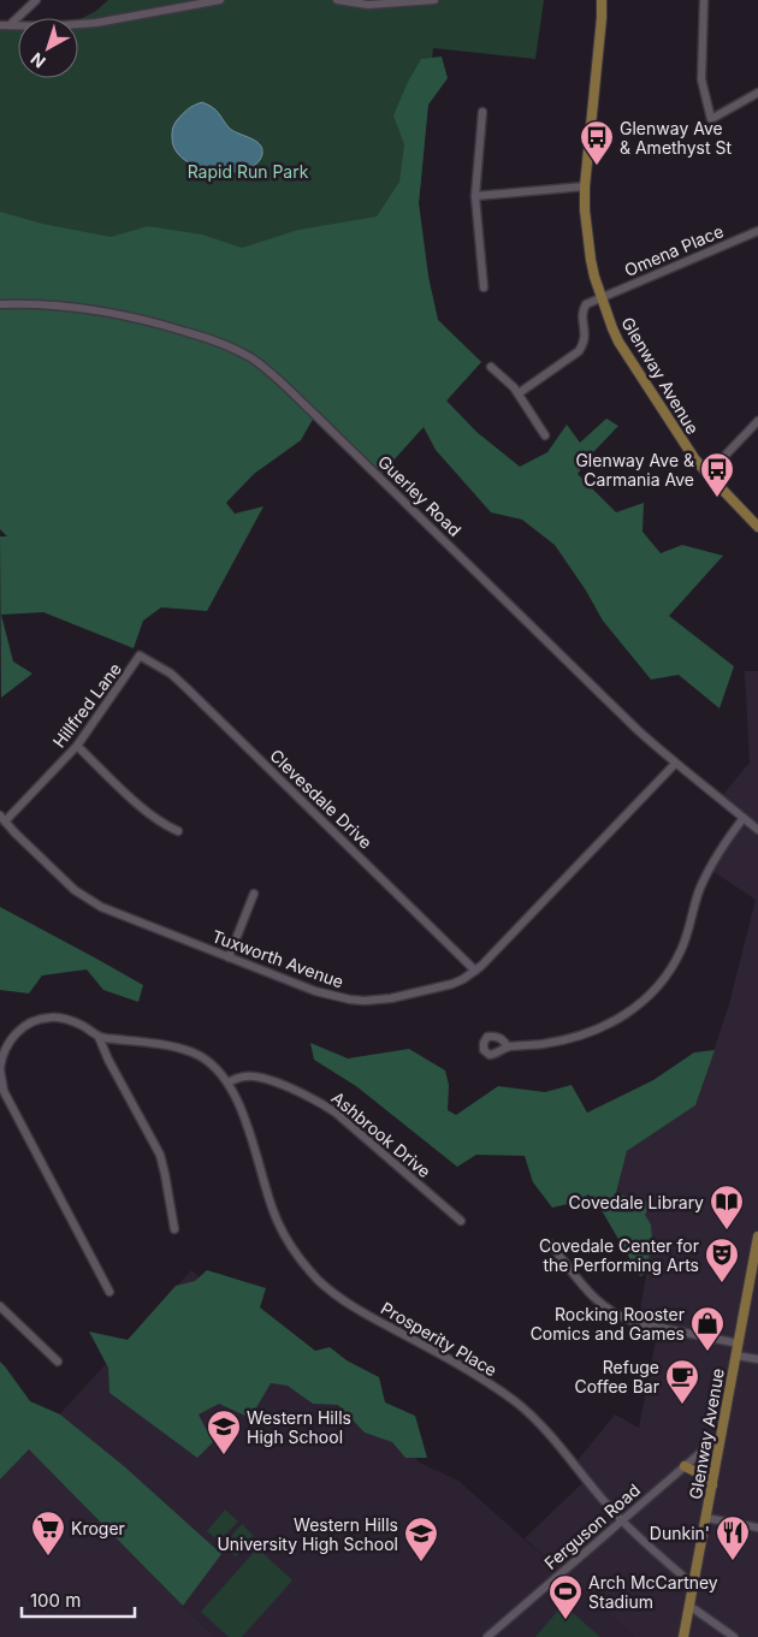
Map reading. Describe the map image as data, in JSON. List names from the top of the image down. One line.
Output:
{"streets":{"main road":["Glenway Avenue"],"street":["Omena Place","Guerley Road","Hillfred Lane","Clevesdale Drive","Tuxworth Avenue","Ashbrook Drive","Prosperity Place","Ferguson Road"]},"crossings":[["Omena Place","Glenway Avenue"],["Glenway Avenue","Prosperity Place"],["Glenway Avenue","Ferguson Road"],["Guerley Road","Tuxworth Avenue"],["Hillfred Lane","Clevesdale Drive"],["Hillfred Lane","Tuxworth Avenue"],["Clevesdale Drive","Tuxworth Avenue"],["Ashbrook Drive","Prosperity Place"],["Prosperity Place","Ferguson Road"]],"parks":["Rapid Run Park"],"places":{"bus stop":["Glenway Ave & Amethyst St","Glenway Ave & Carmania Ave"],"library":["Covedale Library"],"theatre":["Covedale Center for the Performing Arts"],"shop":["Rocking Rooster Comics and Games"],"cafe":["Refuge Coffee Bar"],"school or university":["Western Hills High School","Western Hills University High School"],"supermarket":["Kroger"],"restaurant":["Dunkin'"],"sports":["Arch McCartney Stadium"]},"scale_bar":"100 m","north":"bottom left"}
